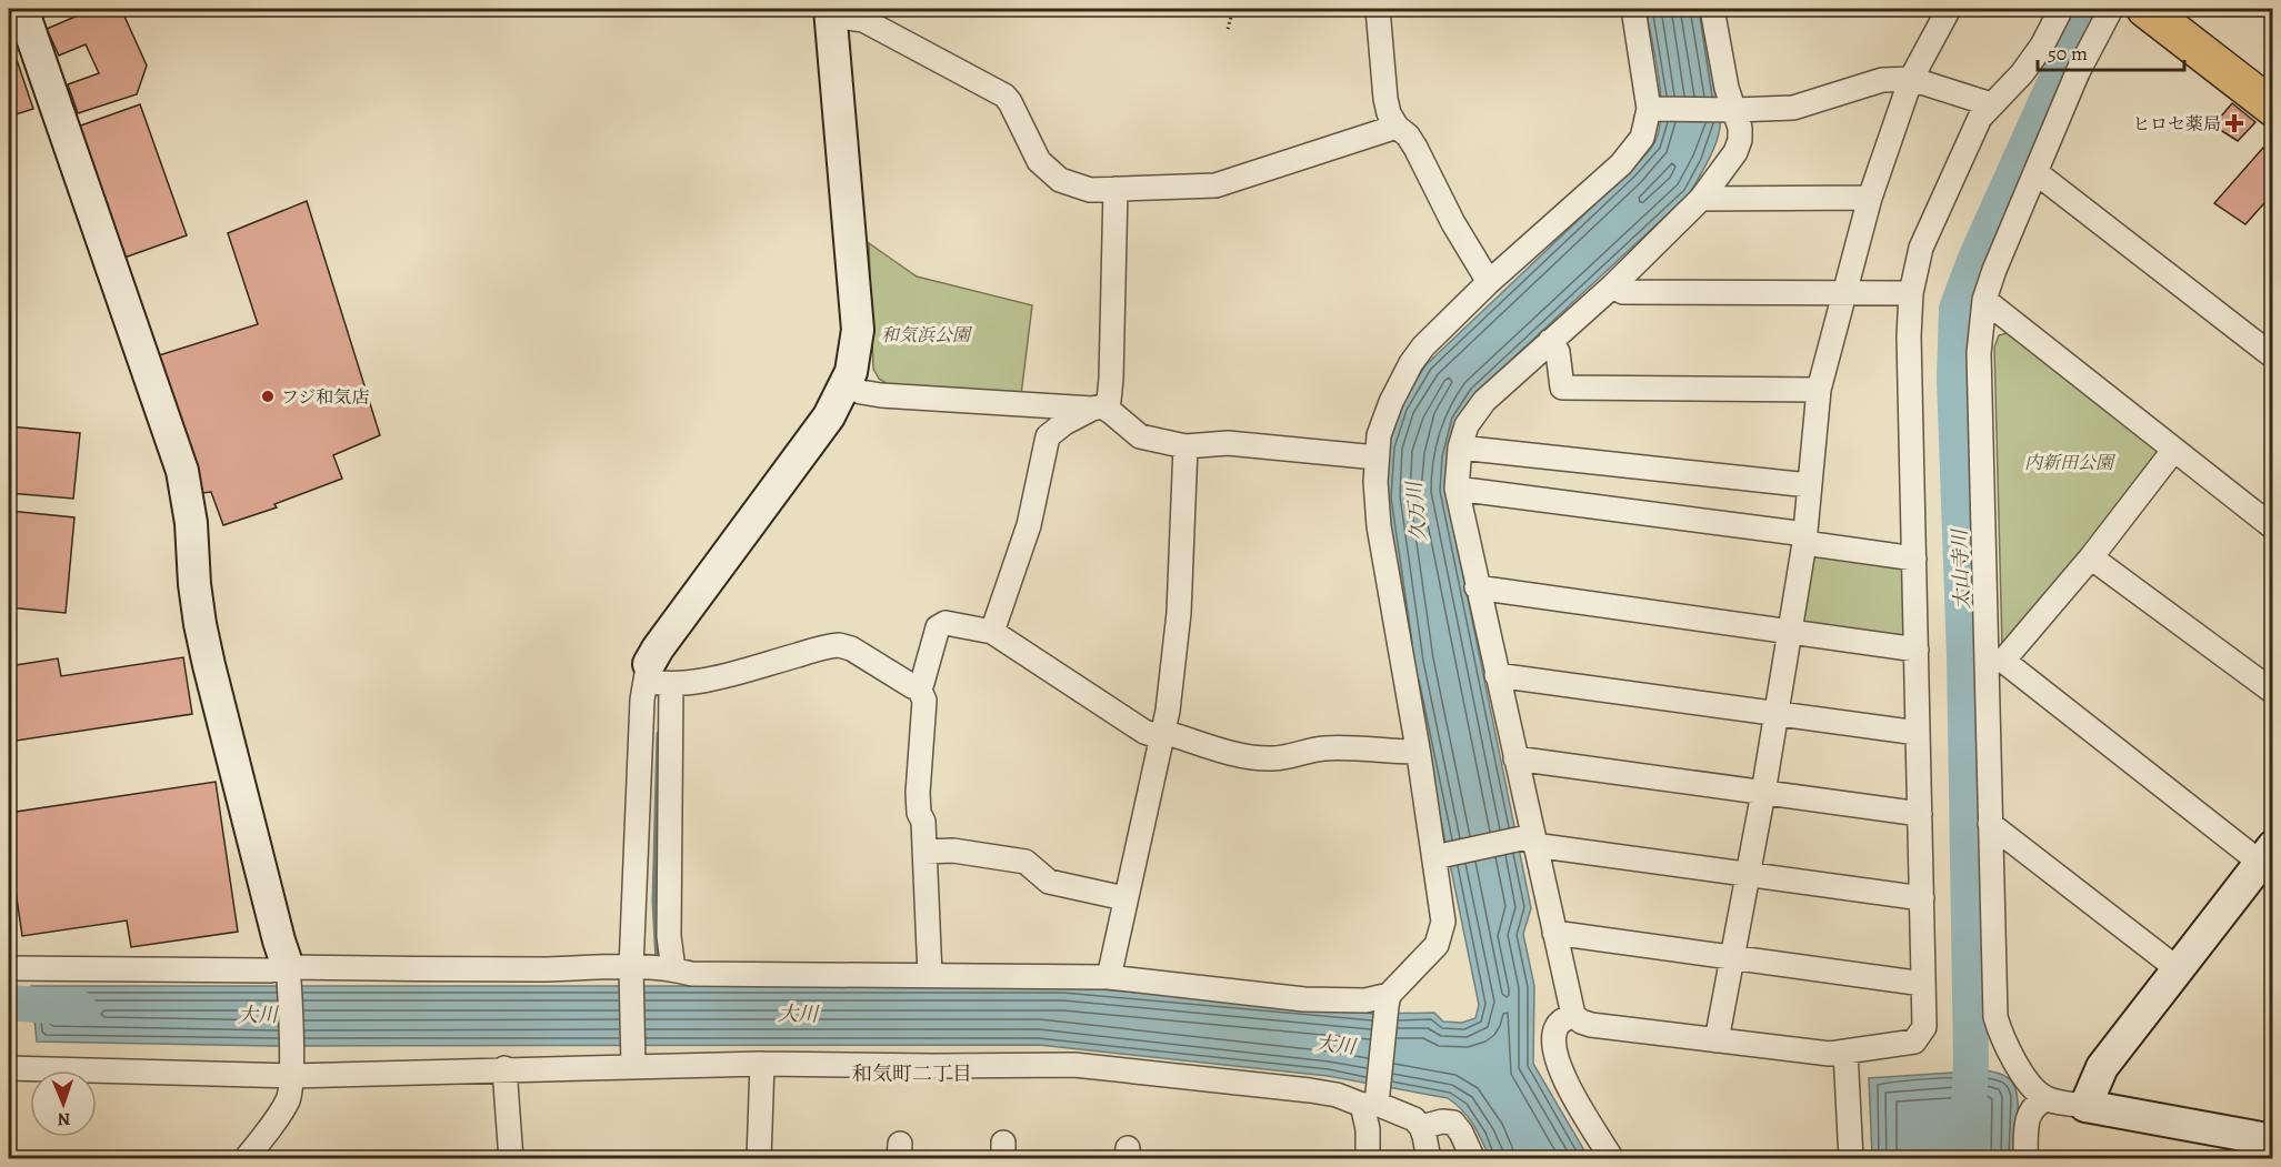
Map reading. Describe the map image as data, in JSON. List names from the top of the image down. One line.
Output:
{"districts":["和気町二丁目"],"water":["久万川","太山寺川","大川"],"parks":["和気浜公園","内新田公園"],"places":{"health":["ヒロセ薬局"],"other":["フジ和気店"]},"scale_bar":"50 m","north":"bottom"}
